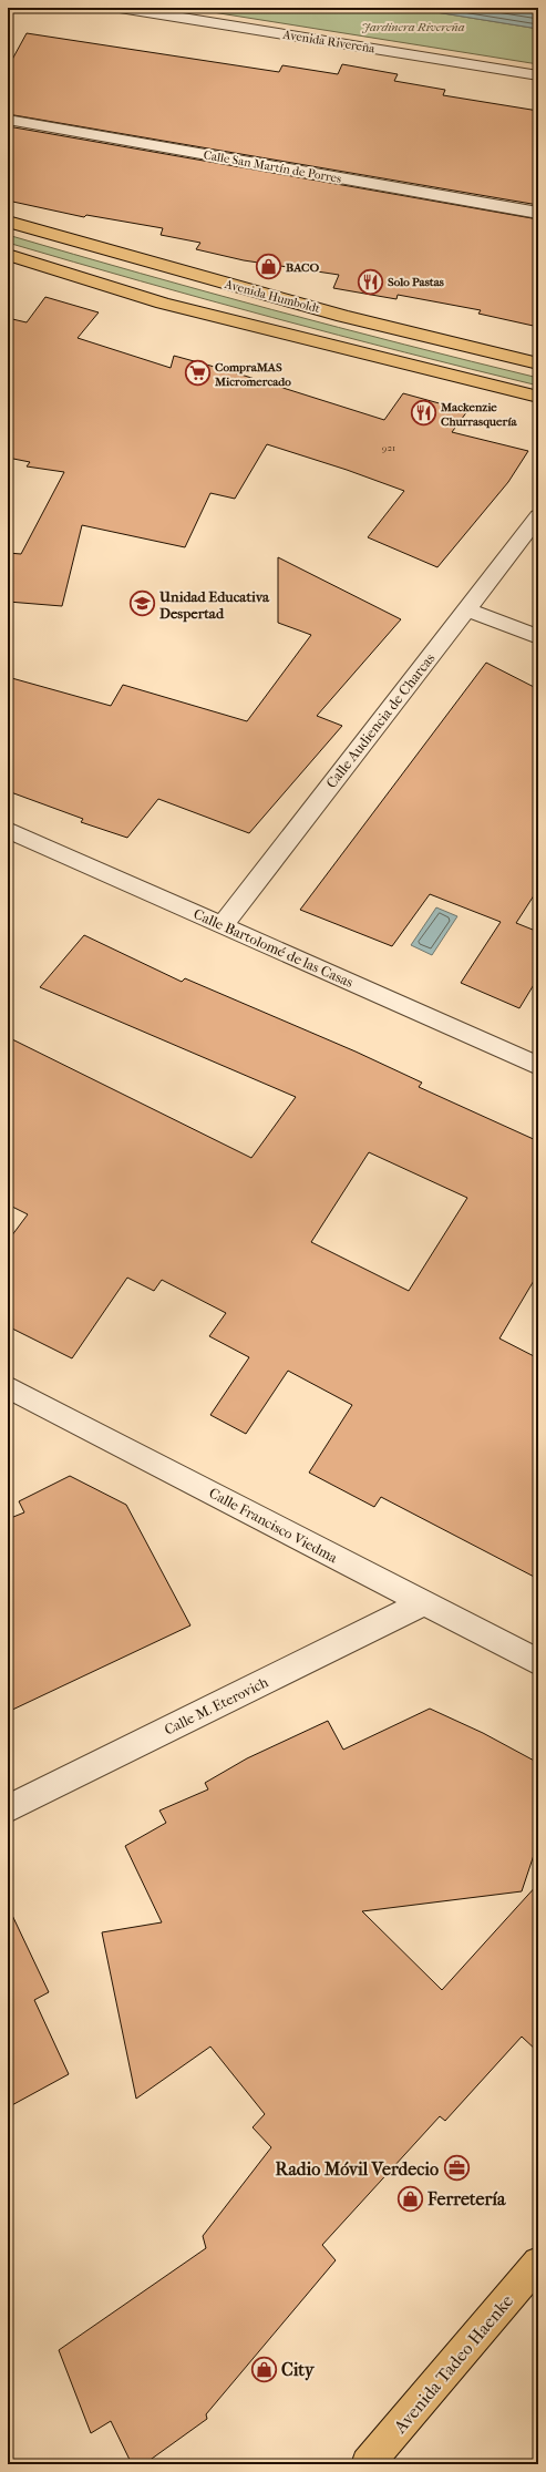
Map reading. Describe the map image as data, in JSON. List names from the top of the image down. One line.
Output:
{"streets":{"main road":["Avenida Humboldt","Avenida Tadeo Haenke"],"street":["Avenida Rivereña","Calle San Martín de Porres","Calle Audiencia de Charcas","Calle Bartolomé de las Casas","Calle Francisco Viedma","Calle M. Eterovich"]},"crossings":[["Calle Audiencia de Charcas","Calle Bartolomé de las Casas"],["Calle Francisco Viedma","Calle M. Eterovich"]],"parks":["Jardinera Rivereña"],"places":{"shop":["BACO","Ferretería","City"],"restaurant":["Solo Pastas","Mackenzie Churrasquería"],"supermarket":["CompraMAS Micromercado"],"school or university":["Unidad Educativa Despertad"],"office":["Radio Móvil Verdecio"]},"house_numbers":["921"]}
